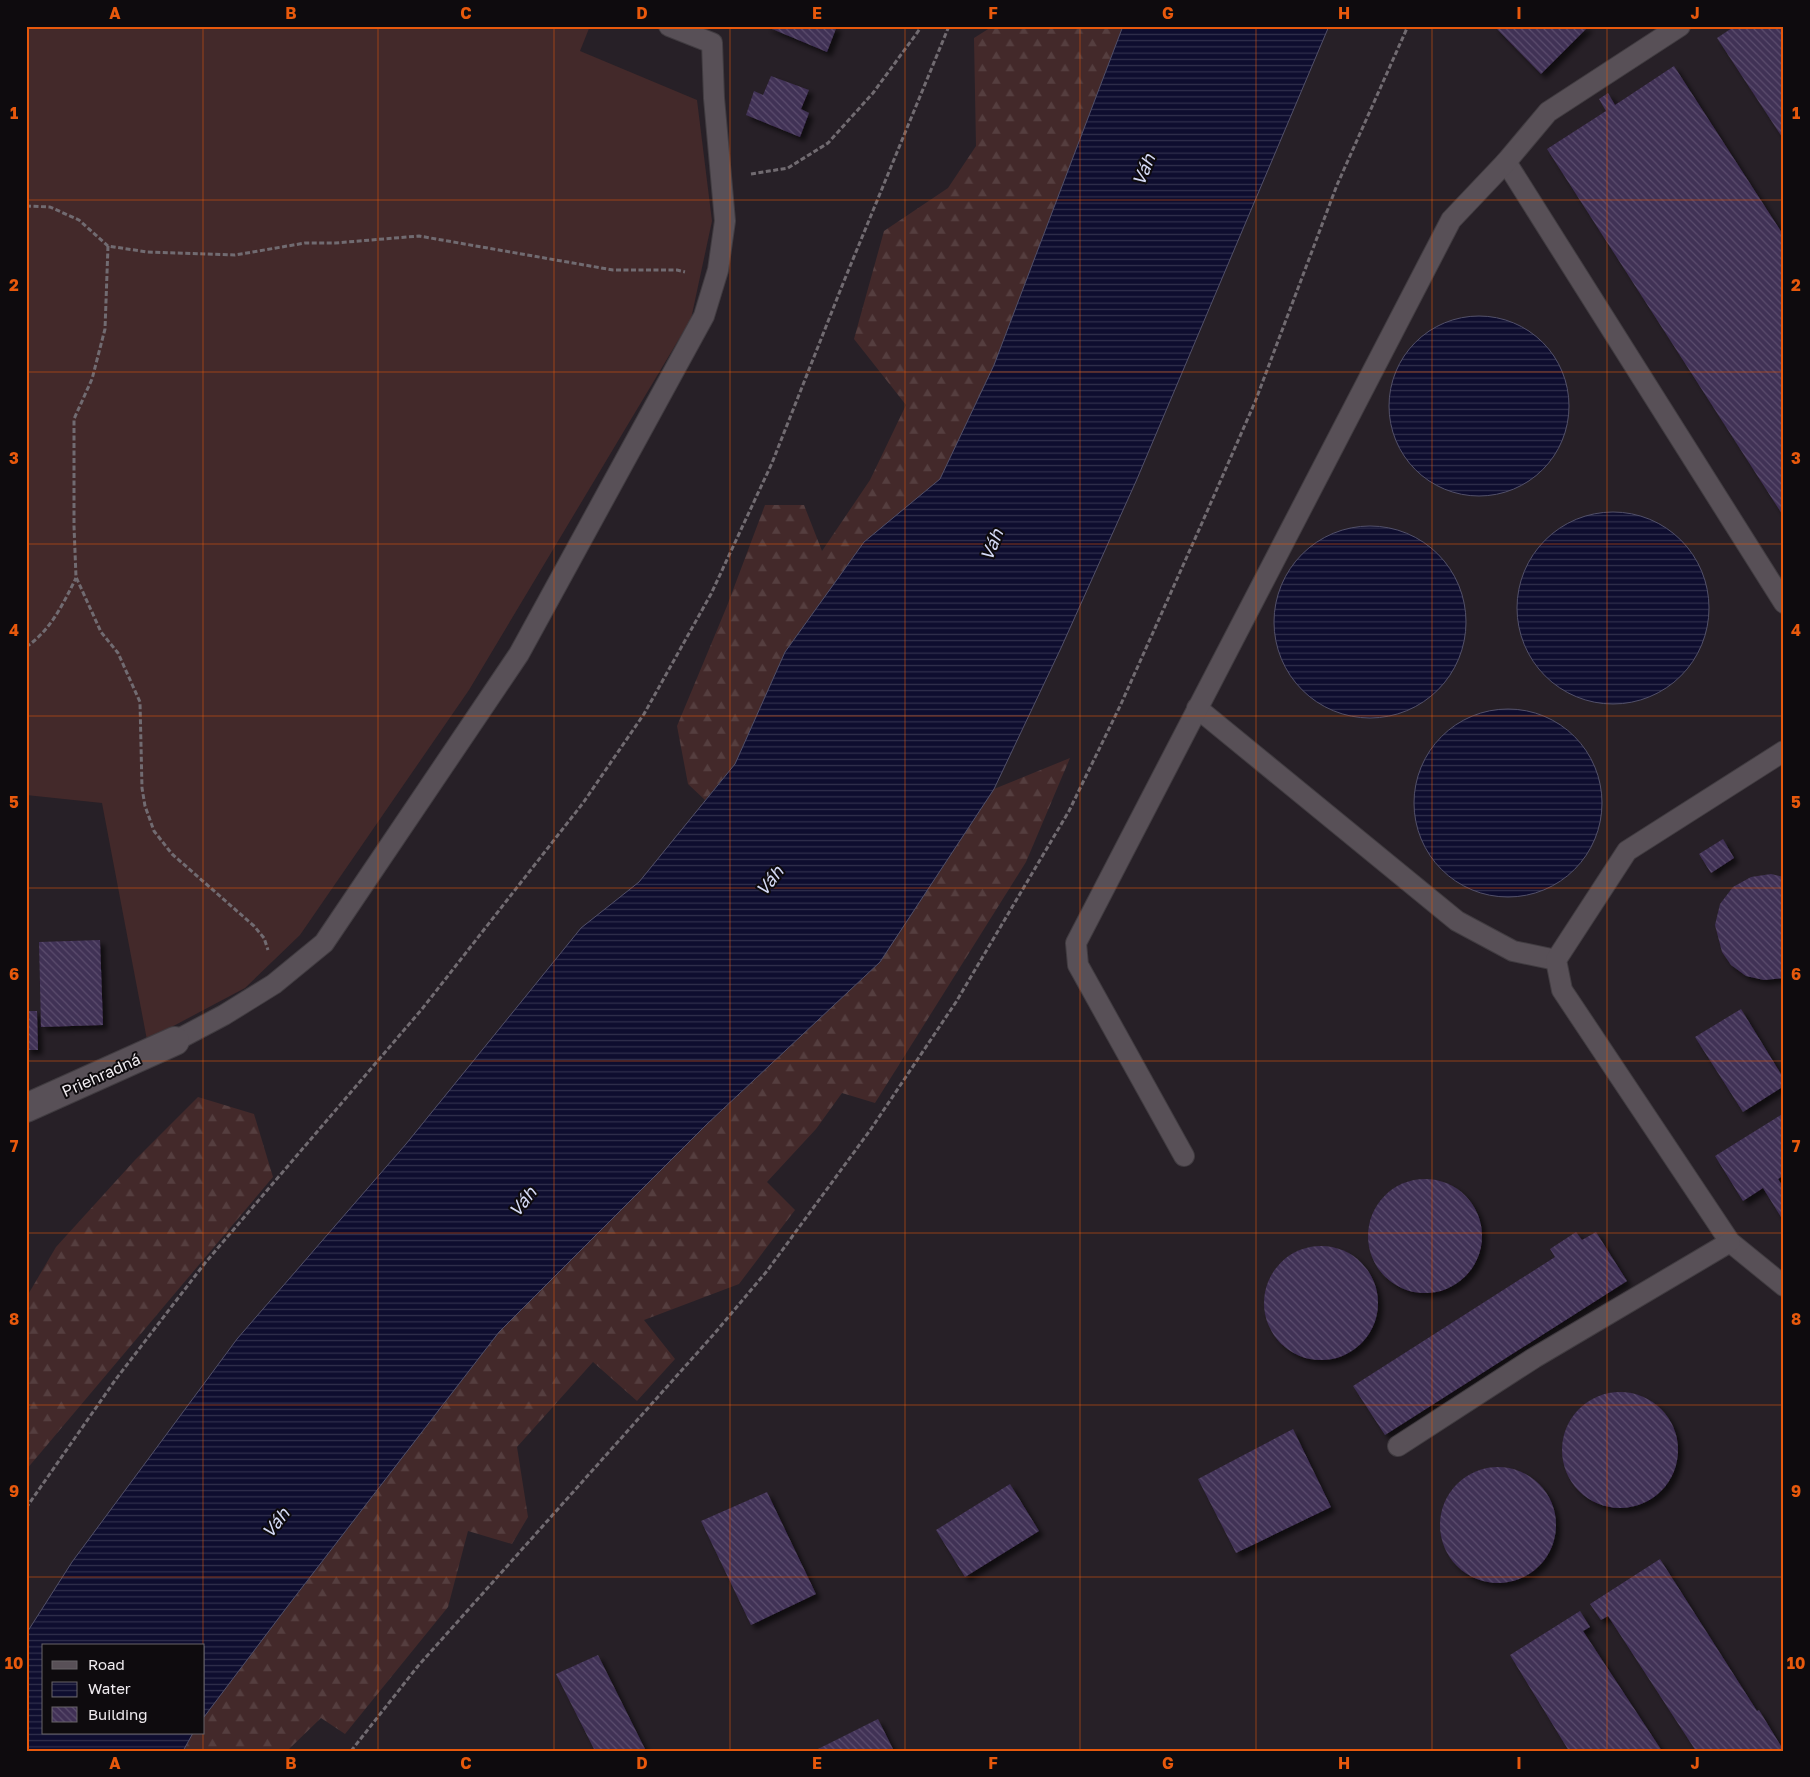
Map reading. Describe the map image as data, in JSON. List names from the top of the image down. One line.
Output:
{"streets":{"street":["Priehradná"]},"water":["Váh"],"legend":["Road","Water","Building"],"grid":{"columns":["A","B","C","D","E","F","G","H","I","J"],"rows":["1","2","3","4","5","6","7","8","9","10"]}}
